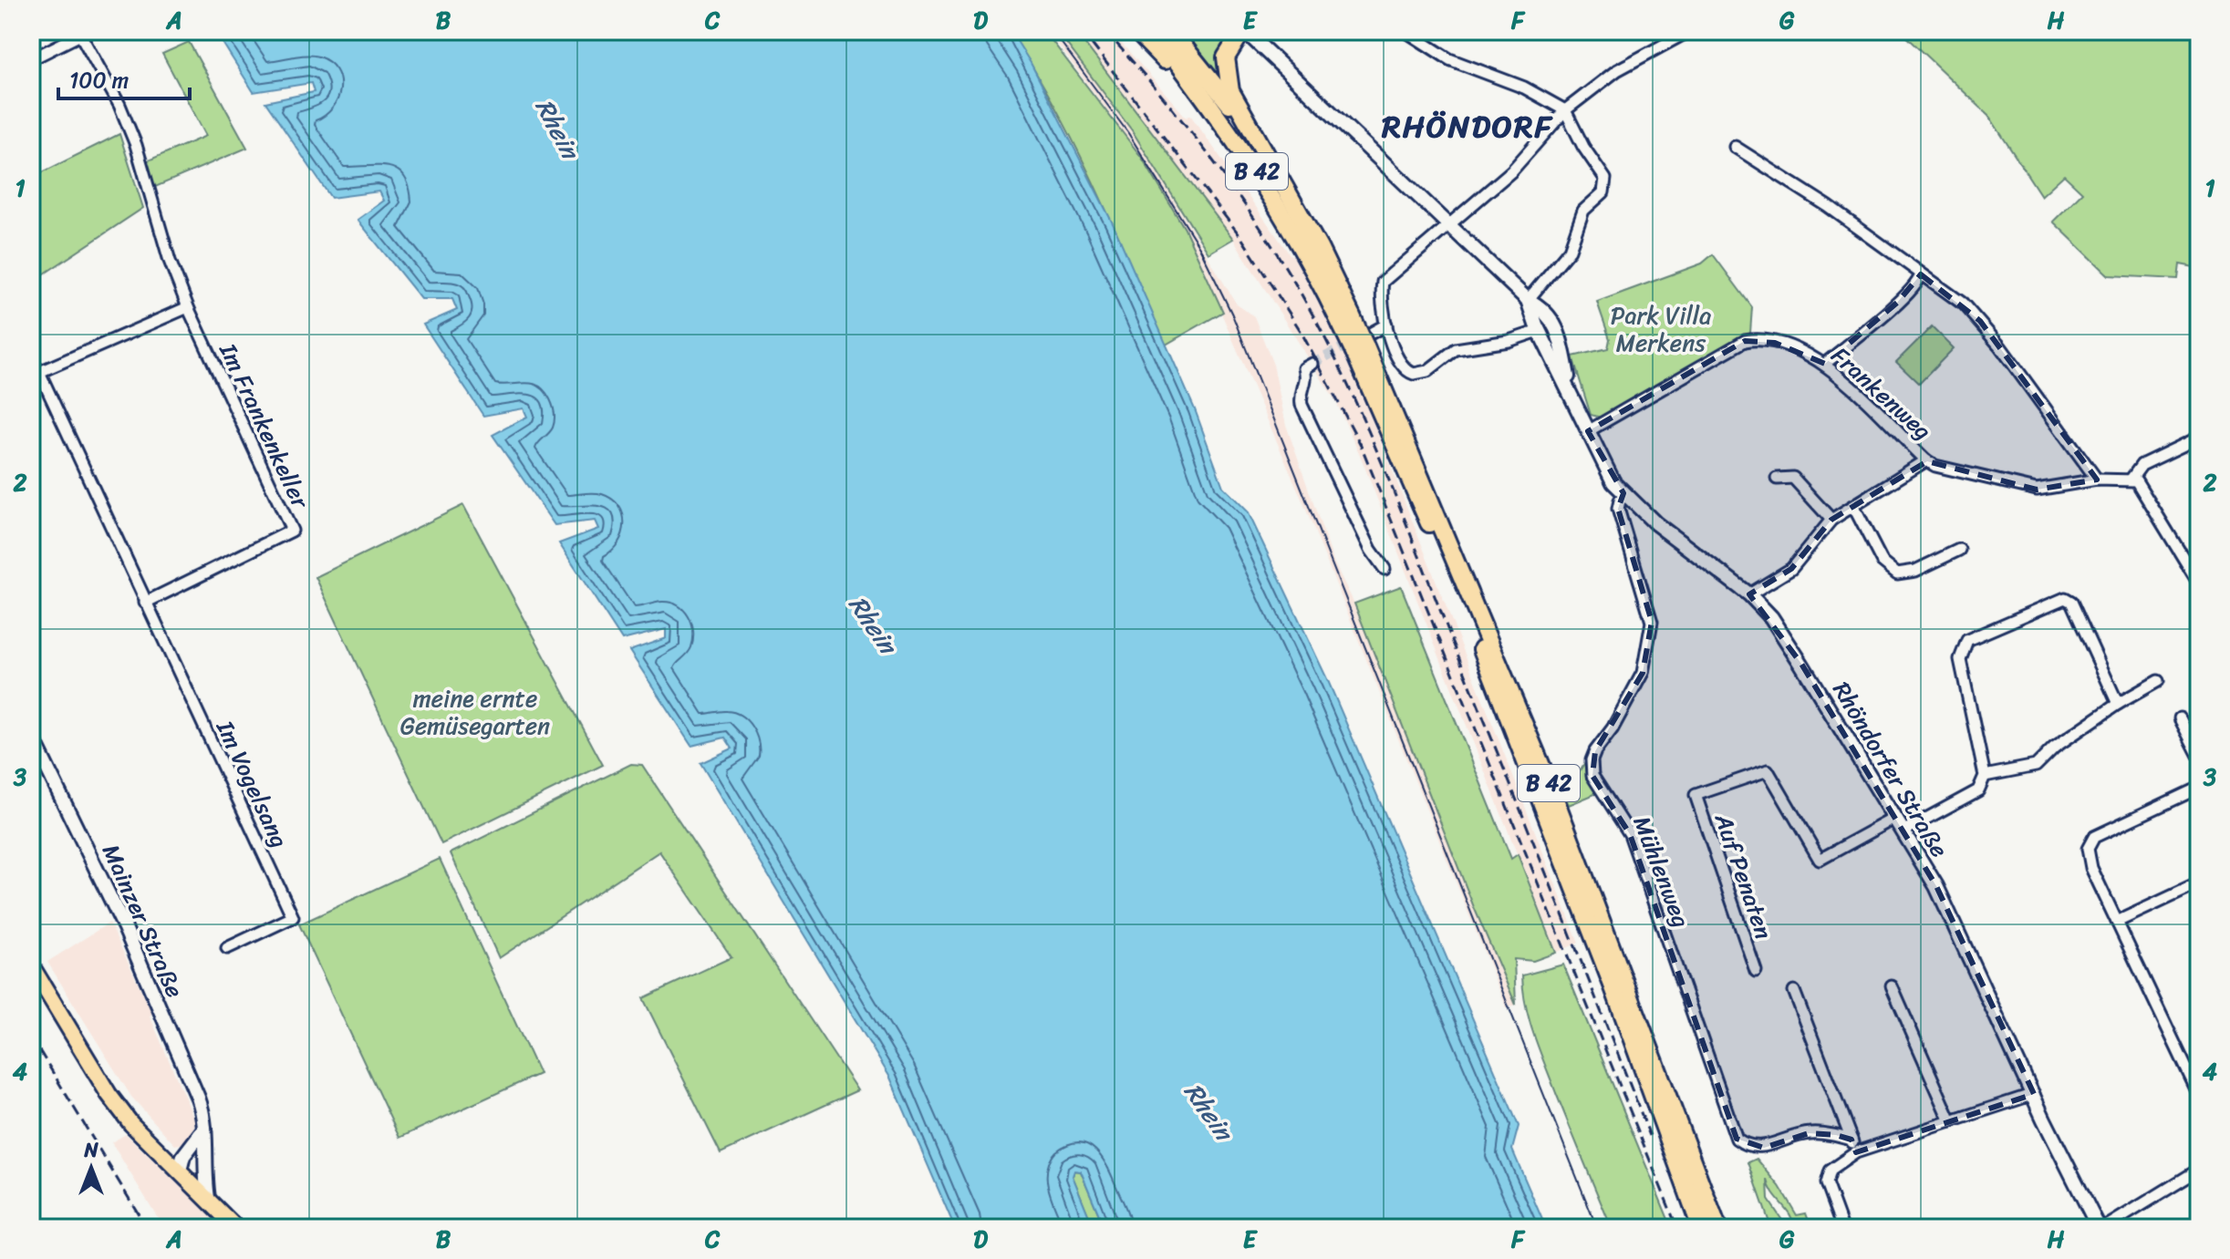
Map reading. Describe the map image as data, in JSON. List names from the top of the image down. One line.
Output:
{"streets":{"highway":["B 42"],"main road":["Rhöndorfer Straße","Mainzer Straße"],"street":["Frankenweg","Im Frankenkeller","Im Vogelsang","Mühlenweg","Auf Penaten"]},"crossings":[["Frankenweg","Rhöndorfer Straße"],["Im Frankenkeller","Im Vogelsang"],["Rhöndorfer Straße","Mühlenweg"],["Rhöndorfer Straße","Auf Penaten"]],"districts":["RHÖNDORF"],"water":["Rhein"],"parks":["Park Villa Merkens","meine ernte Gemüsegarten"],"scale_bar":"100 m","north":"top","grid":{"columns":["A","B","C","D","E","F","G","H"],"rows":["1","2","3","4"]}}
